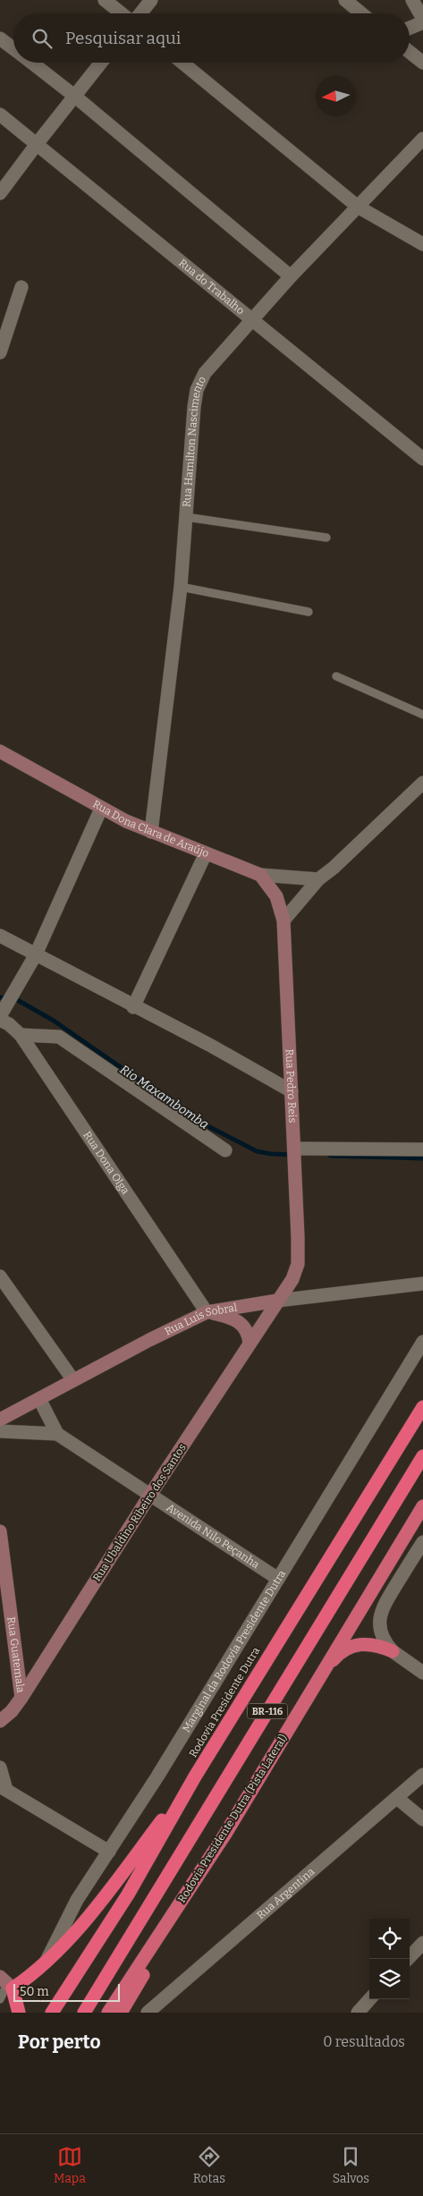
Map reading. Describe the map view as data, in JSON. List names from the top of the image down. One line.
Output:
{"streets":{"highway":["Rodovia Presidente Dutra","BR-116","Rodovia Presidente Dutra (Pista Lateral)"],"main road":["Rua Dona Clara de Araújo","Rua Pedro Reis","Rua Luís Sobral","Rua Ubaldino Ribeiro dos Santos","Rua Guatemala"],"street":["Rua do Trabalho","Rua Hamilton Nascimento","Rua Dona Olga","Avenida Nilo Peçanha","Marginal da Rodovia Presidente Dutra","Rua Argentina"]},"crossings":[["Rua do Trabalho","Rua Hamilton Nascimento"],["Rua Hamilton Nascimento","Rua Dona Clara de Araújo"],["Rua Dona Clara de Araújo","Rua Dona Olga"],["Rua Pedro Reis","Rua Luís Sobral"],["Rua Pedro Reis","Rua Ubaldino Ribeiro dos Santos"],["Rua Dona Olga","Rua Luís Sobral"],["Rua Luís Sobral","Rua Ubaldino Ribeiro dos Santos"],["Rua Luís Sobral","Avenida Nilo Peçanha"],["Rua Ubaldino Ribeiro dos Santos","Avenida Nilo Peçanha"],["Rua Ubaldino Ribeiro dos Santos","Rua Guatemala"],["Avenida Nilo Peçanha","Marginal da Rodovia Presidente Dutra"]],"water":["Rio Maxambomba"],"scale_bar":"50 m","north":"left","page":{"search":"Pesquisar aqui","scale":"50 m","heading":["Por perto","0 resultados"],"nav":["Mapa","Rotas","Salvos"]}}
